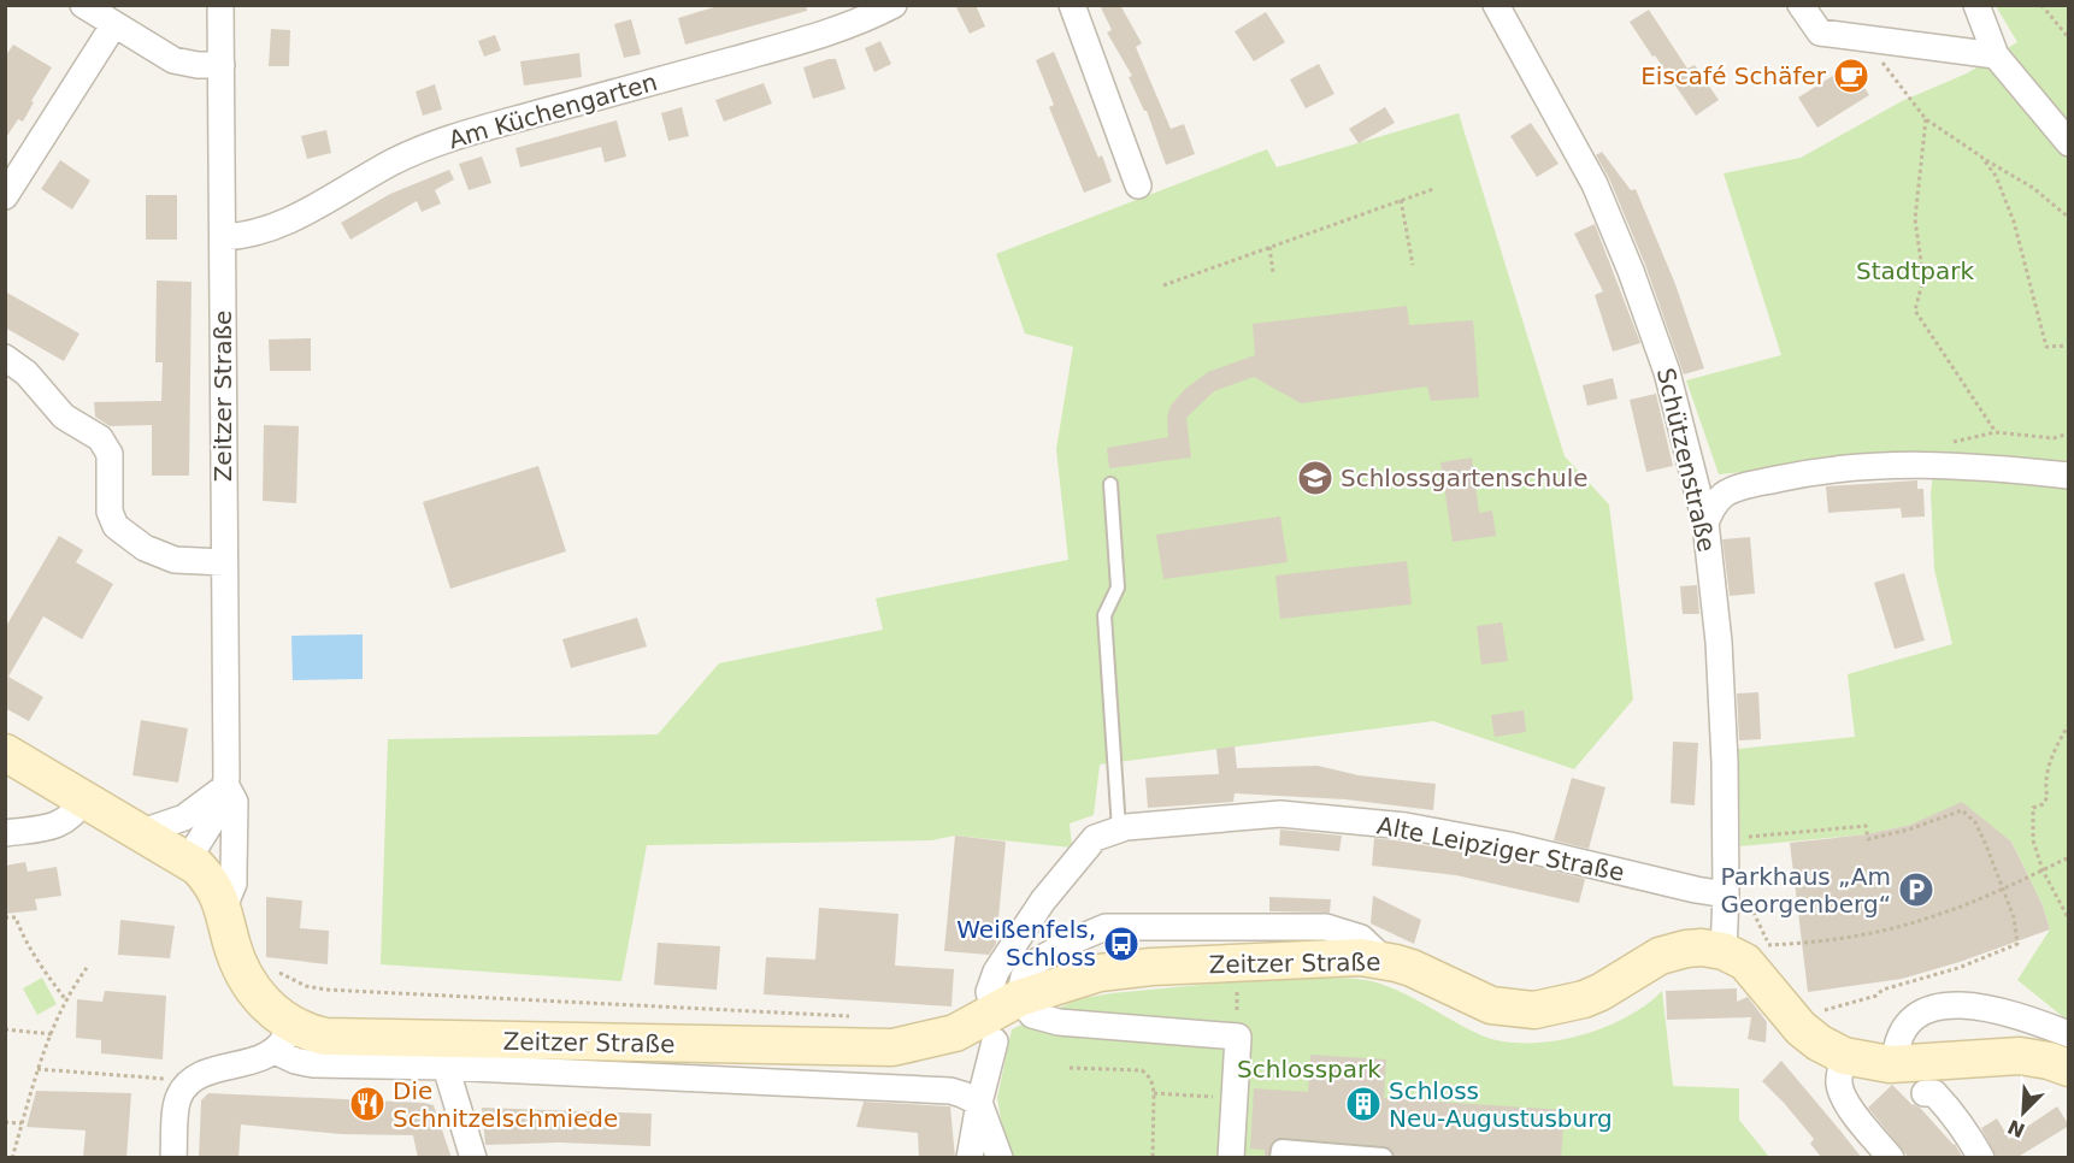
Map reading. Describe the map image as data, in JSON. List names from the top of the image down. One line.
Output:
{"streets":{"main road":["Zeitzer Straße"],"street":["Am Küchengarten","Schützenstraße","Alte Leipziger Straße"]},"crossings":[["Am Küchengarten","Zeitzer Straße"],["Zeitzer Straße","Schützenstraße"],["Zeitzer Straße","Alte Leipziger Straße"],["Schützenstraße","Alte Leipziger Straße"]],"parks":["Stadtpark","Schlosspark"],"places":{"cafe":["Eiscafé Schäfer"],"school or university":["Schlossgartenschule"],"parking":["Parkhaus „Am Georgenberg“"],"bus stop":["Weißenfels, Schloss"],"restaurant":["Die Schnitzelschmiede"],"building":["Schloss Neu-Augustusburg"]},"north":"bottom left"}
